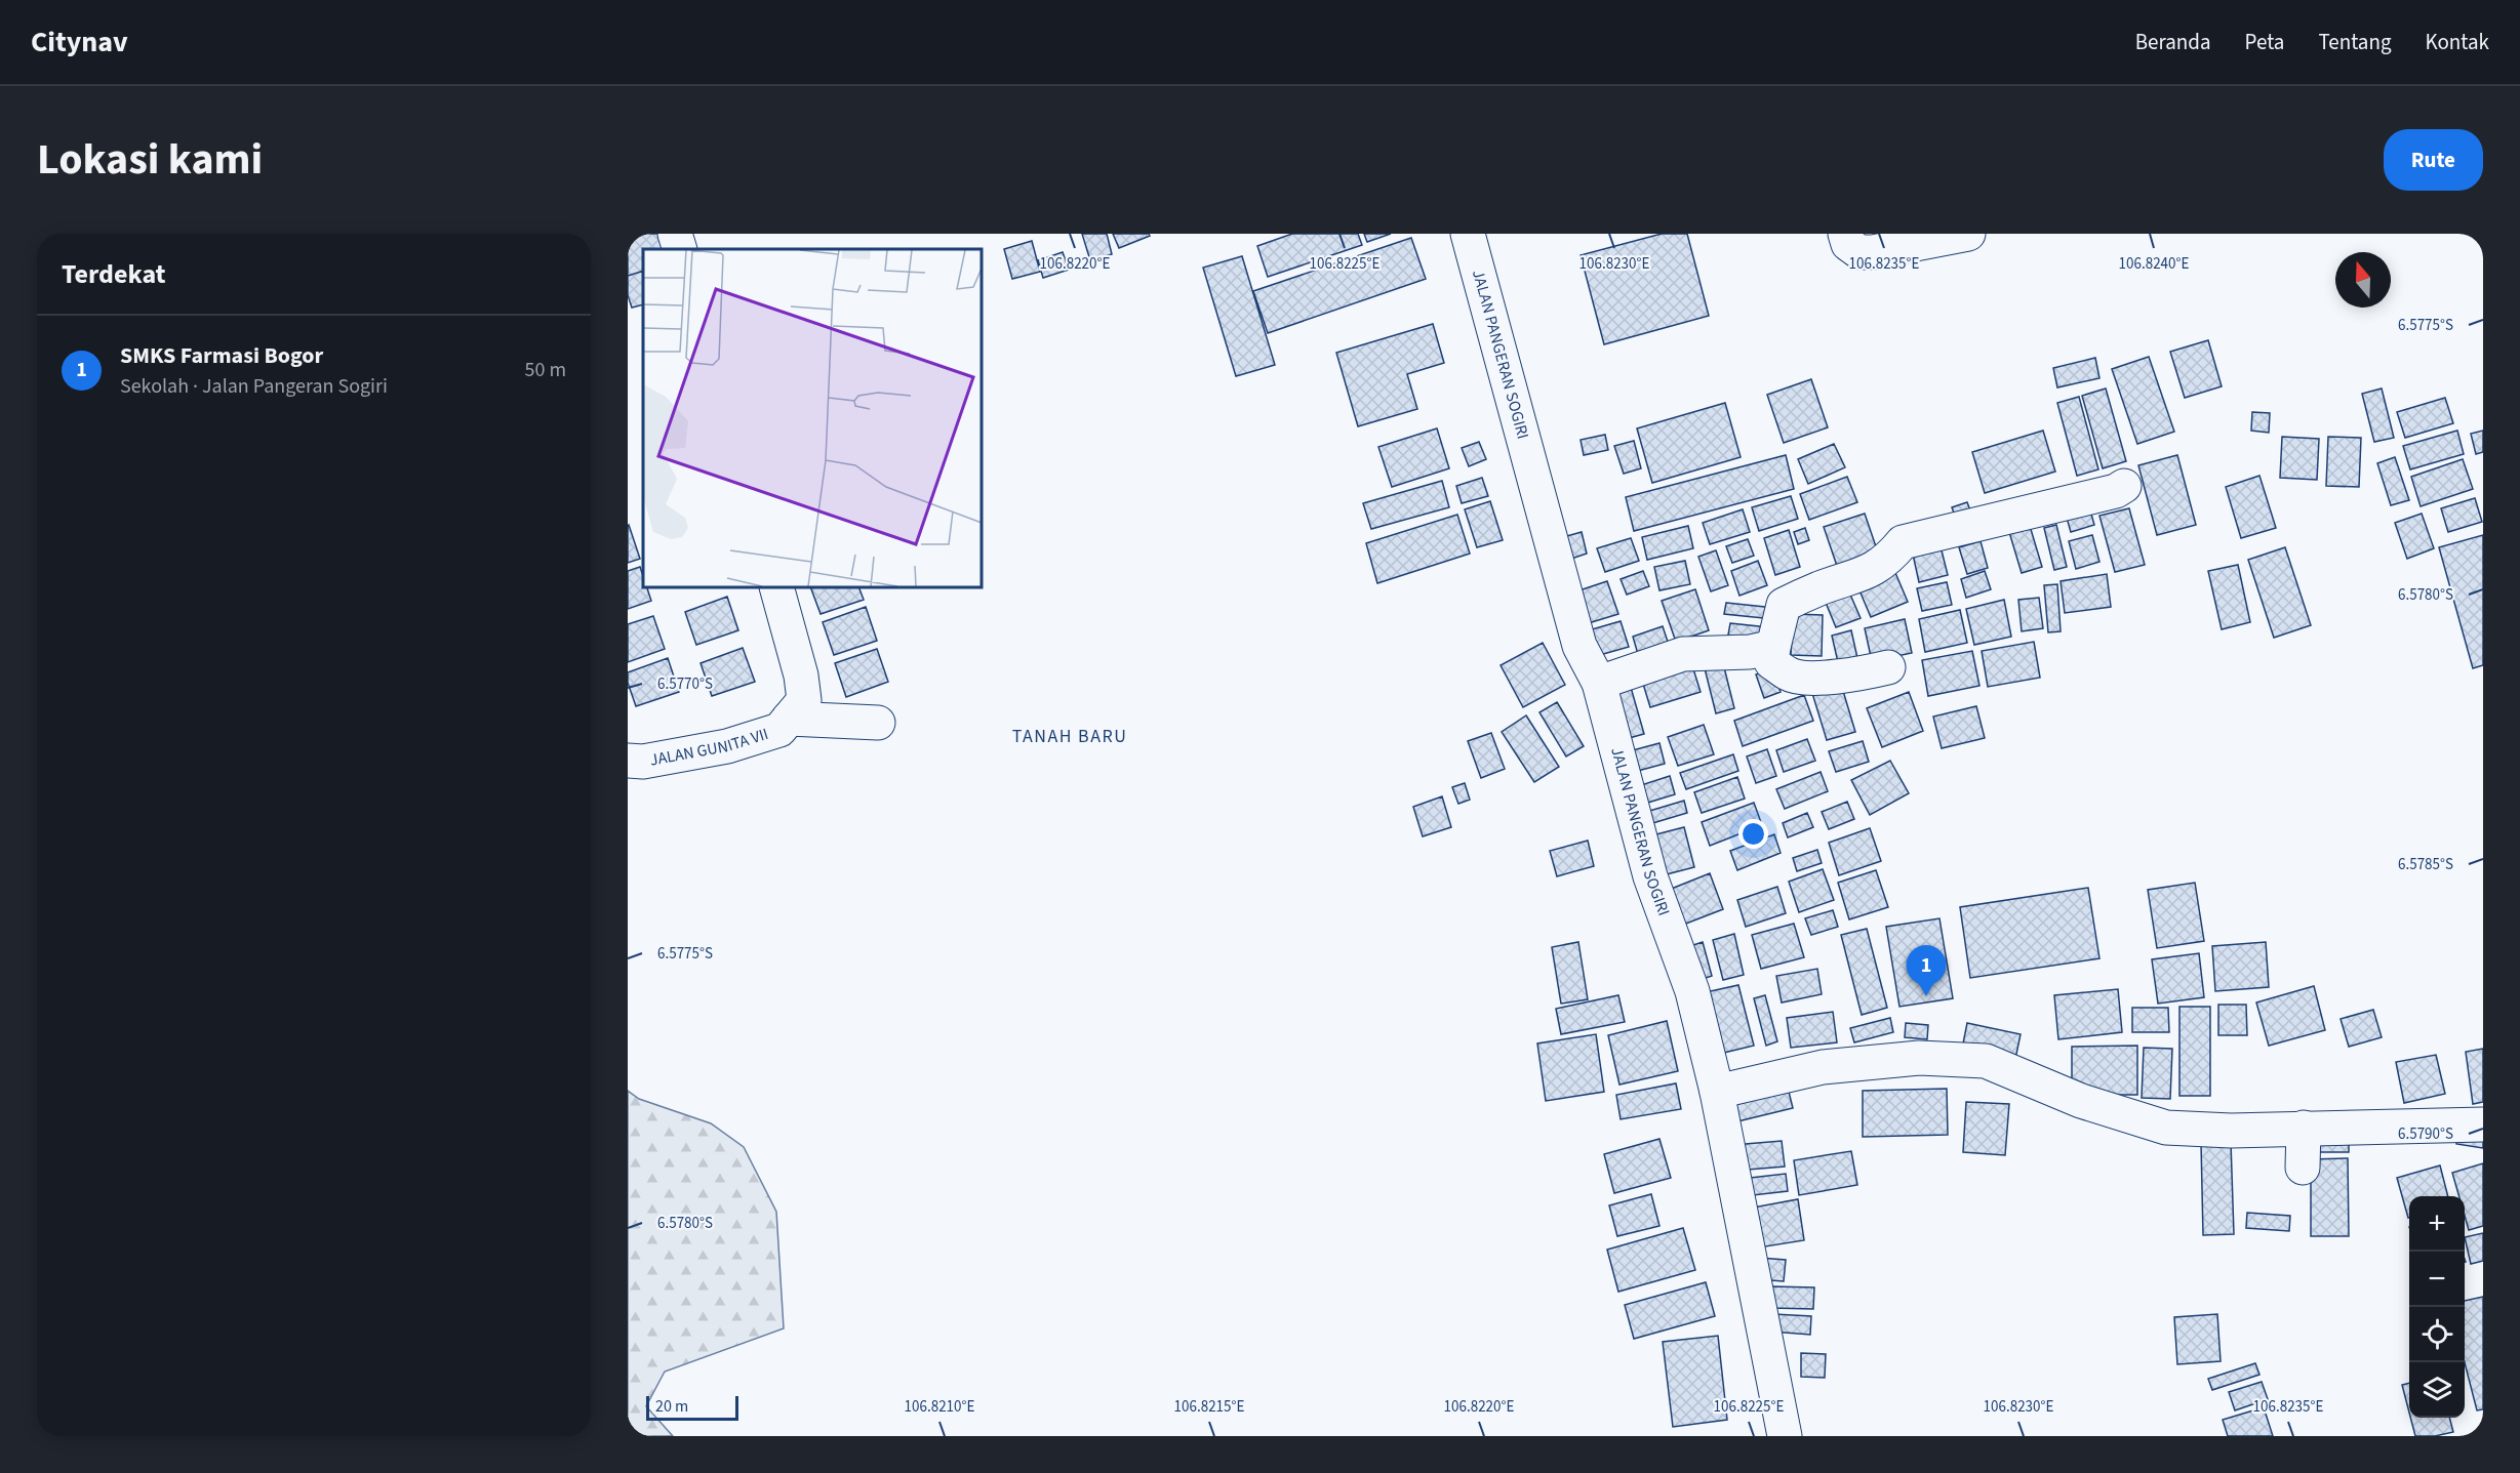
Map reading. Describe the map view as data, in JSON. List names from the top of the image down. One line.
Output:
{"streets":{"street":["JALAN PANGERAN SOGIRI","JALAN GUNITA VII"]},"districts":["TANAH BARU"],"scale_bar":"20 m","north":"top","page":{"header":"Citynav","nav":["Beranda","Peta","Tentang","Kontak"],"title":"Lokasi kami","buttons":"Rute","heading":"Terdekat","list":[{"mark":"1","name":"SMKS Farmasi Bogor","note":"Sekolah · Jalan Pangeran Sogiri","value":"50 m"}],"pins":"1","map_buttons":["+","−"],"scale":"20 m"},"coordinates":["106.8220°E","106.8225°E","106.8235°E","106.8230°E","106.8240°E","6.5775°S","6.5780°S","6.5770°S","6.5785°S","6.5790°S","106.8210°E","106.8215°E"]}
